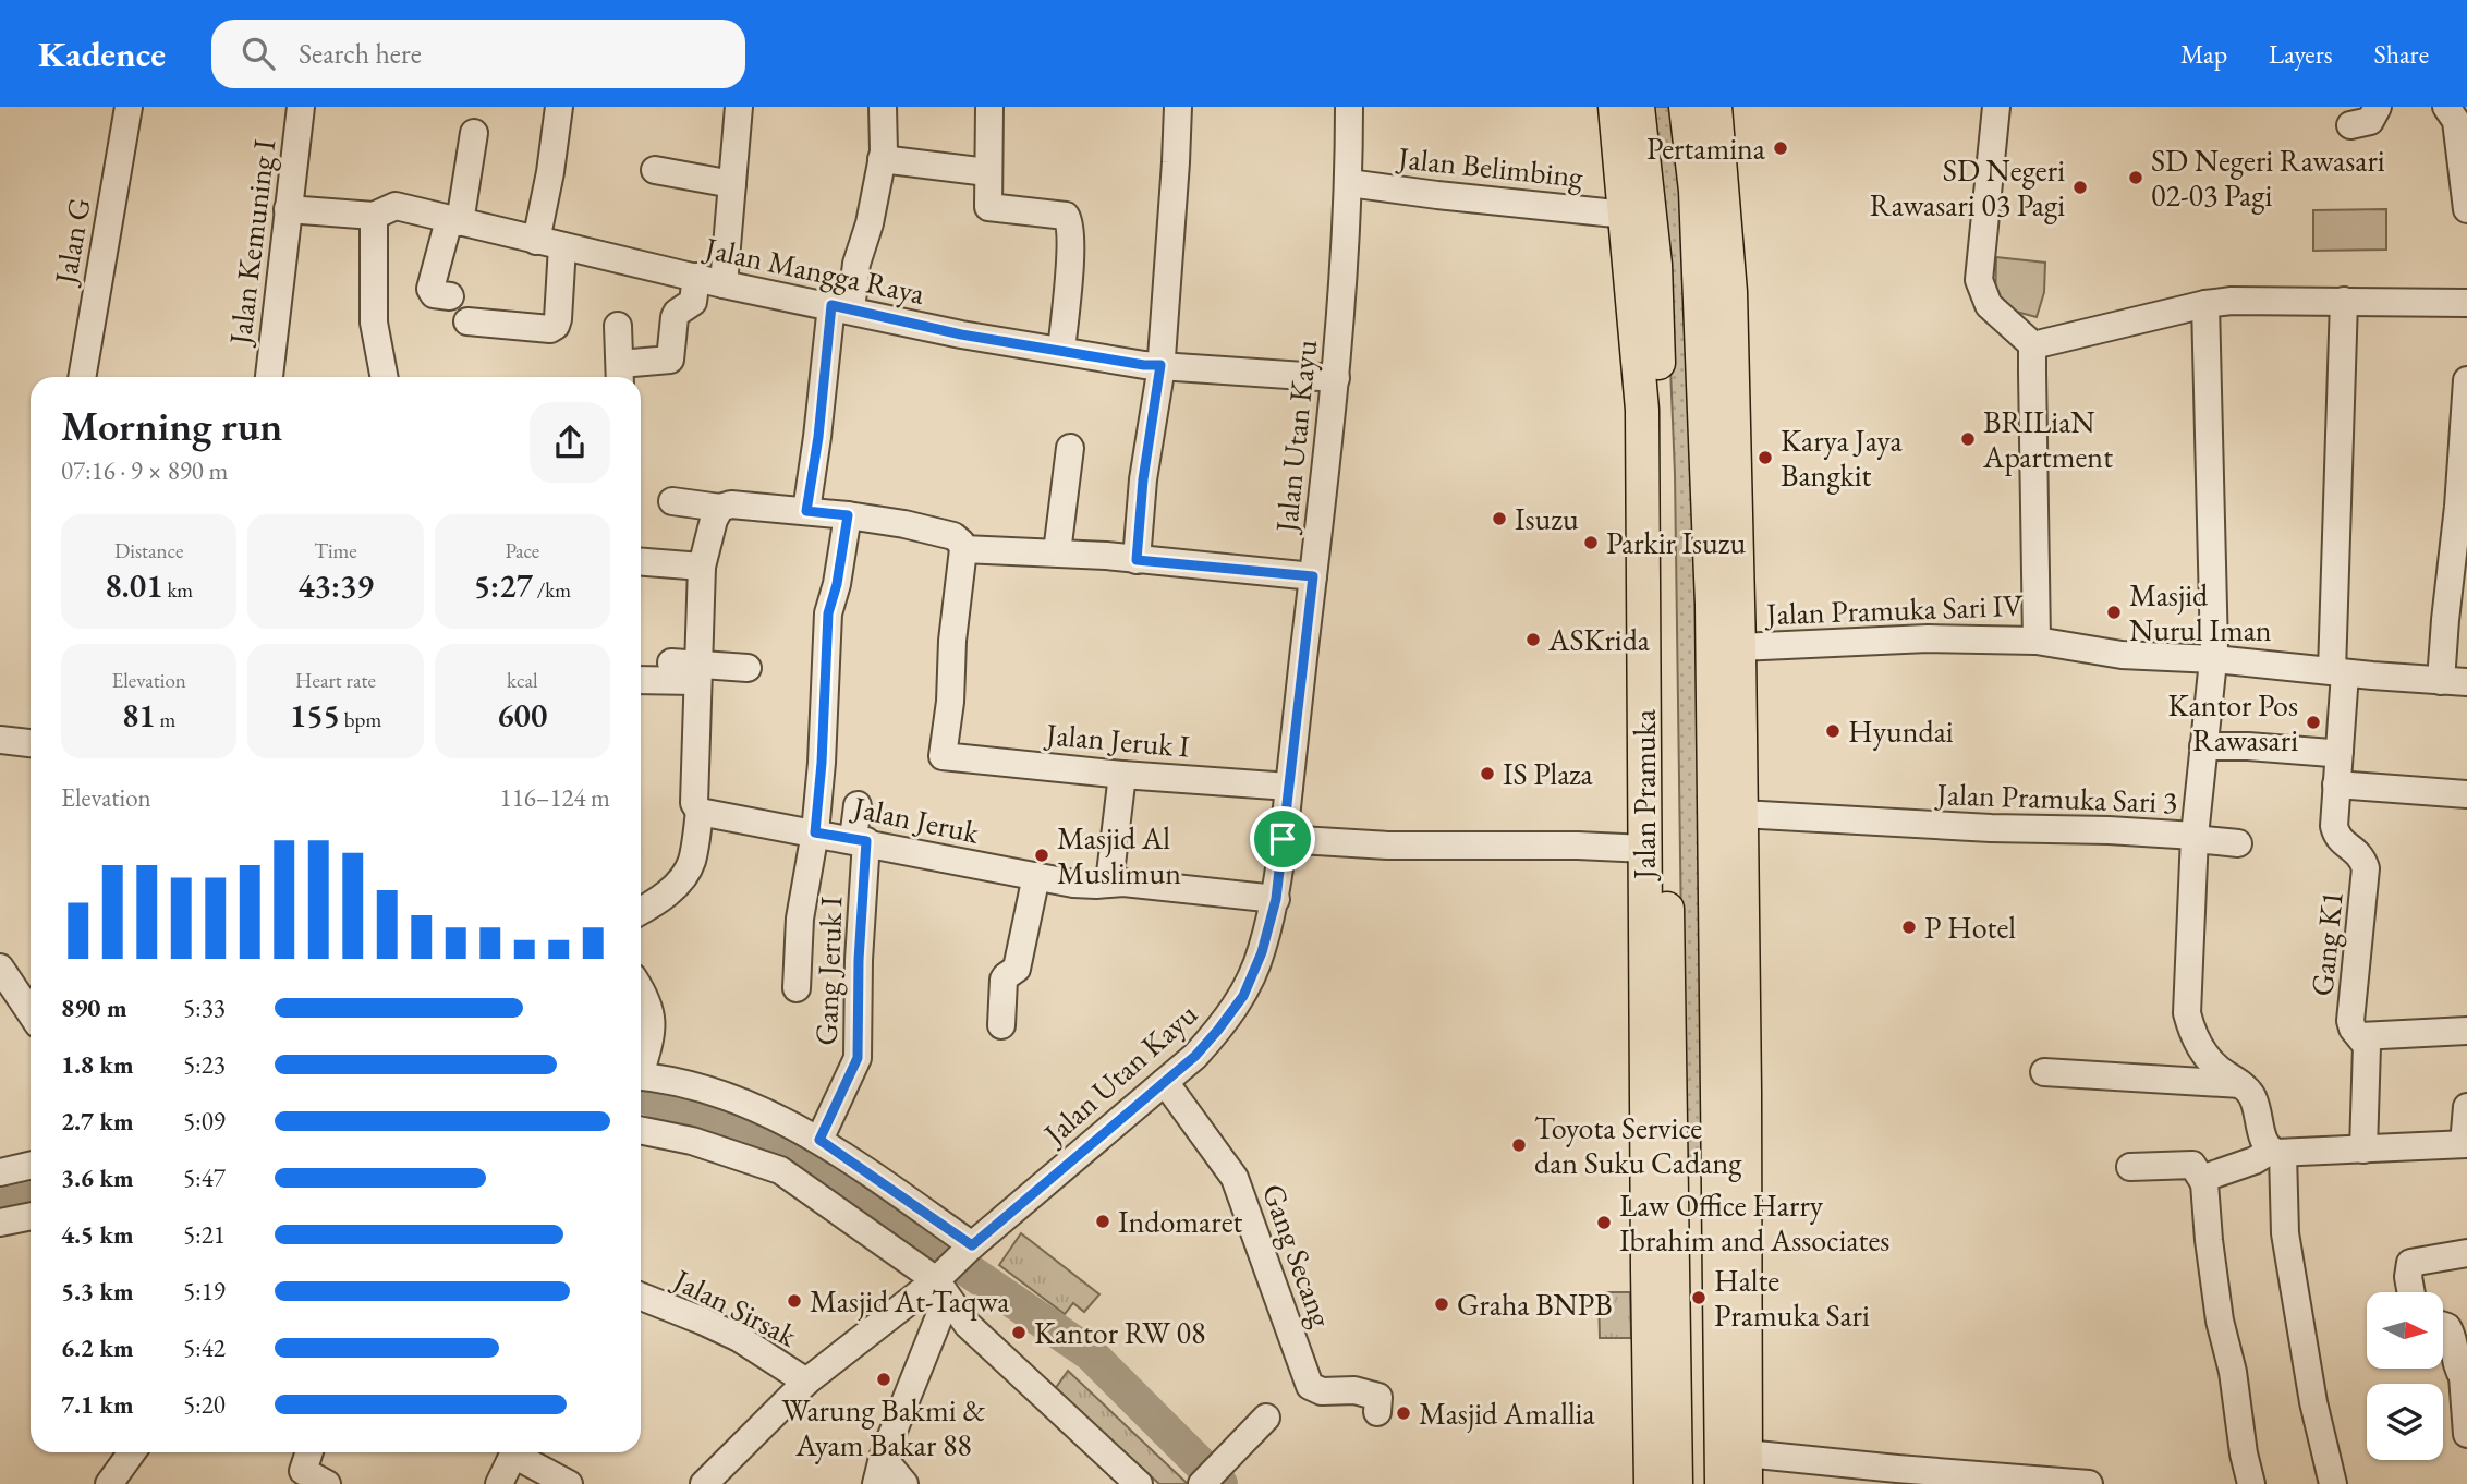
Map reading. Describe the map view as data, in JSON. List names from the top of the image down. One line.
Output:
{"streets":{"main road":["Jalan Pramuka"],"street":["Jalan Belimbing","Jalan G","Jalan Kemuning I","Jalan Mangga Raya","Jalan Utan Kayu","Jalan Pramuka Sari IV","Jalan Jeruk I","Jalan Pramuka Sari 3","Jalan Jeruk","Gang K1","Gang Jeruk I","Gang Secang","Jalan Sirsak"]},"crossings":[["Jalan Belimbing","Jalan Utan Kayu"],["Jalan Belimbing","Jalan Pramuka"],["Jalan Kemuning I","Jalan Mangga Raya"],["Jalan Mangga Raya","Jalan Utan Kayu"],["Jalan Utan Kayu","Jalan Jeruk I"],["Jalan Utan Kayu","Jalan Jeruk"],["Jalan Utan Kayu","Gang Secang"],["Jalan Utan Kayu","Jalan Sirsak"],["Jalan Jeruk","Gang Jeruk I"]],"places":["Pertamina","SD Negeri Rawasari 02-03 Pagi","SD Negeri Rawasari 03 Pagi","BRILiaN Apartment","Karya Jaya Bangkit","Isuzu","Parkir Isuzu","Masjid Nurul Iman","ASKrida","Kantor Pos Rawasari","Hyundai","IS Plaza","Masjid Al Muslimun","P Hotel","Toyota Service dan Suku Cadang","Indomaret","Law Office Harry Ibrahim and Associates","Halte Pramuka Sari","Masjid At-Taqwa","Graha BNPB","Kantor RW 08","Warung Bakmi & Ayam Bakar 88","Masjid Amallia"],"north":"right","page":{"header":"Kadence","search":"Search here","nav":["Map","Layers","Share"],"heading":["Morning run","07:16 · 9 × 890 m"],"stats":[["Distance","8.01 km"],["Time","43:39"],["Pace","5:27 /km"],["Elevation","81 m"],["Heart rate","155 bpm"],["kcal","600"]],"chart":["Elevation","116–124 m"],"list":[{"name":"890 m","note":"5:33"},{"name":"1.8 km","note":"5:23"},{"name":"2.7 km","note":"5:09"},{"name":"3.6 km","note":"5:47"},{"name":"4.5 km","note":"5:21"},{"name":"5.3 km","note":"5:19"},{"name":"6.2 km","note":"5:42"},{"name":"7.1 km","note":"5:20"}]}}
